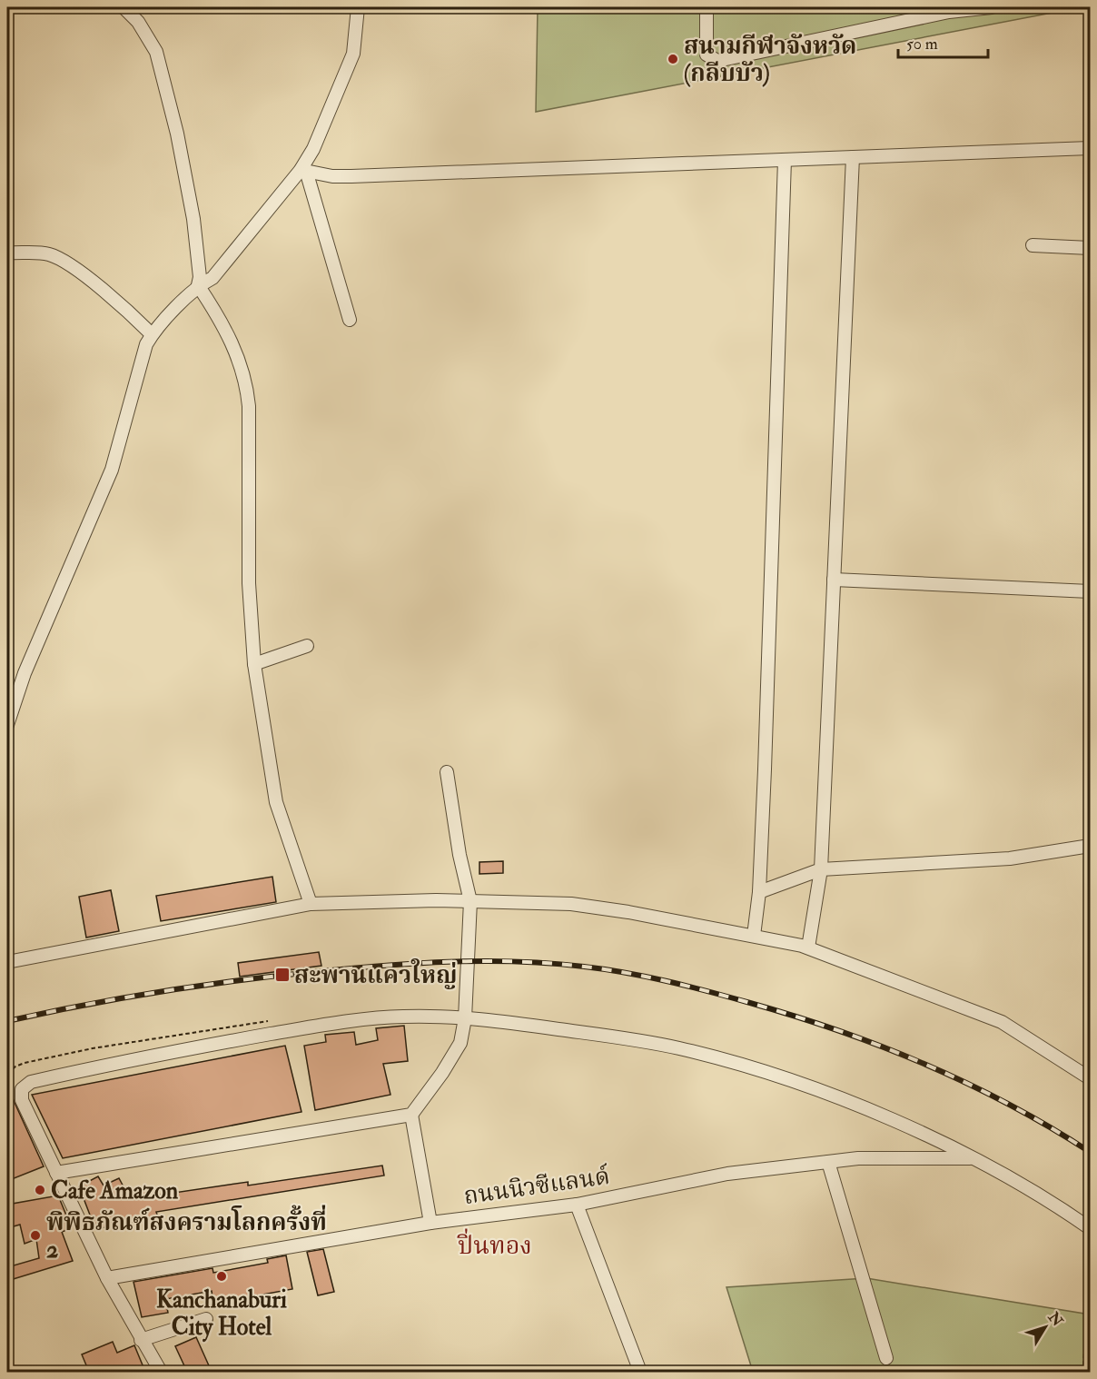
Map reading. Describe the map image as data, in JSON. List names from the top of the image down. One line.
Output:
{"streets":{"street":["ถนนนิวซีแลนด์"]},"districts":["ปิ่นทอง"],"places":{"other":["สนามกีฬาจังหวัด (กลีบบัว)","Cafe Amazon","พิพิธภัณฑ์สงครามโลกครั้งที่ 2","Kanchanaburi City Hotel"],"transit":["สะพานแควใหญ่"]},"scale_bar":"50 m","north":"top right"}
